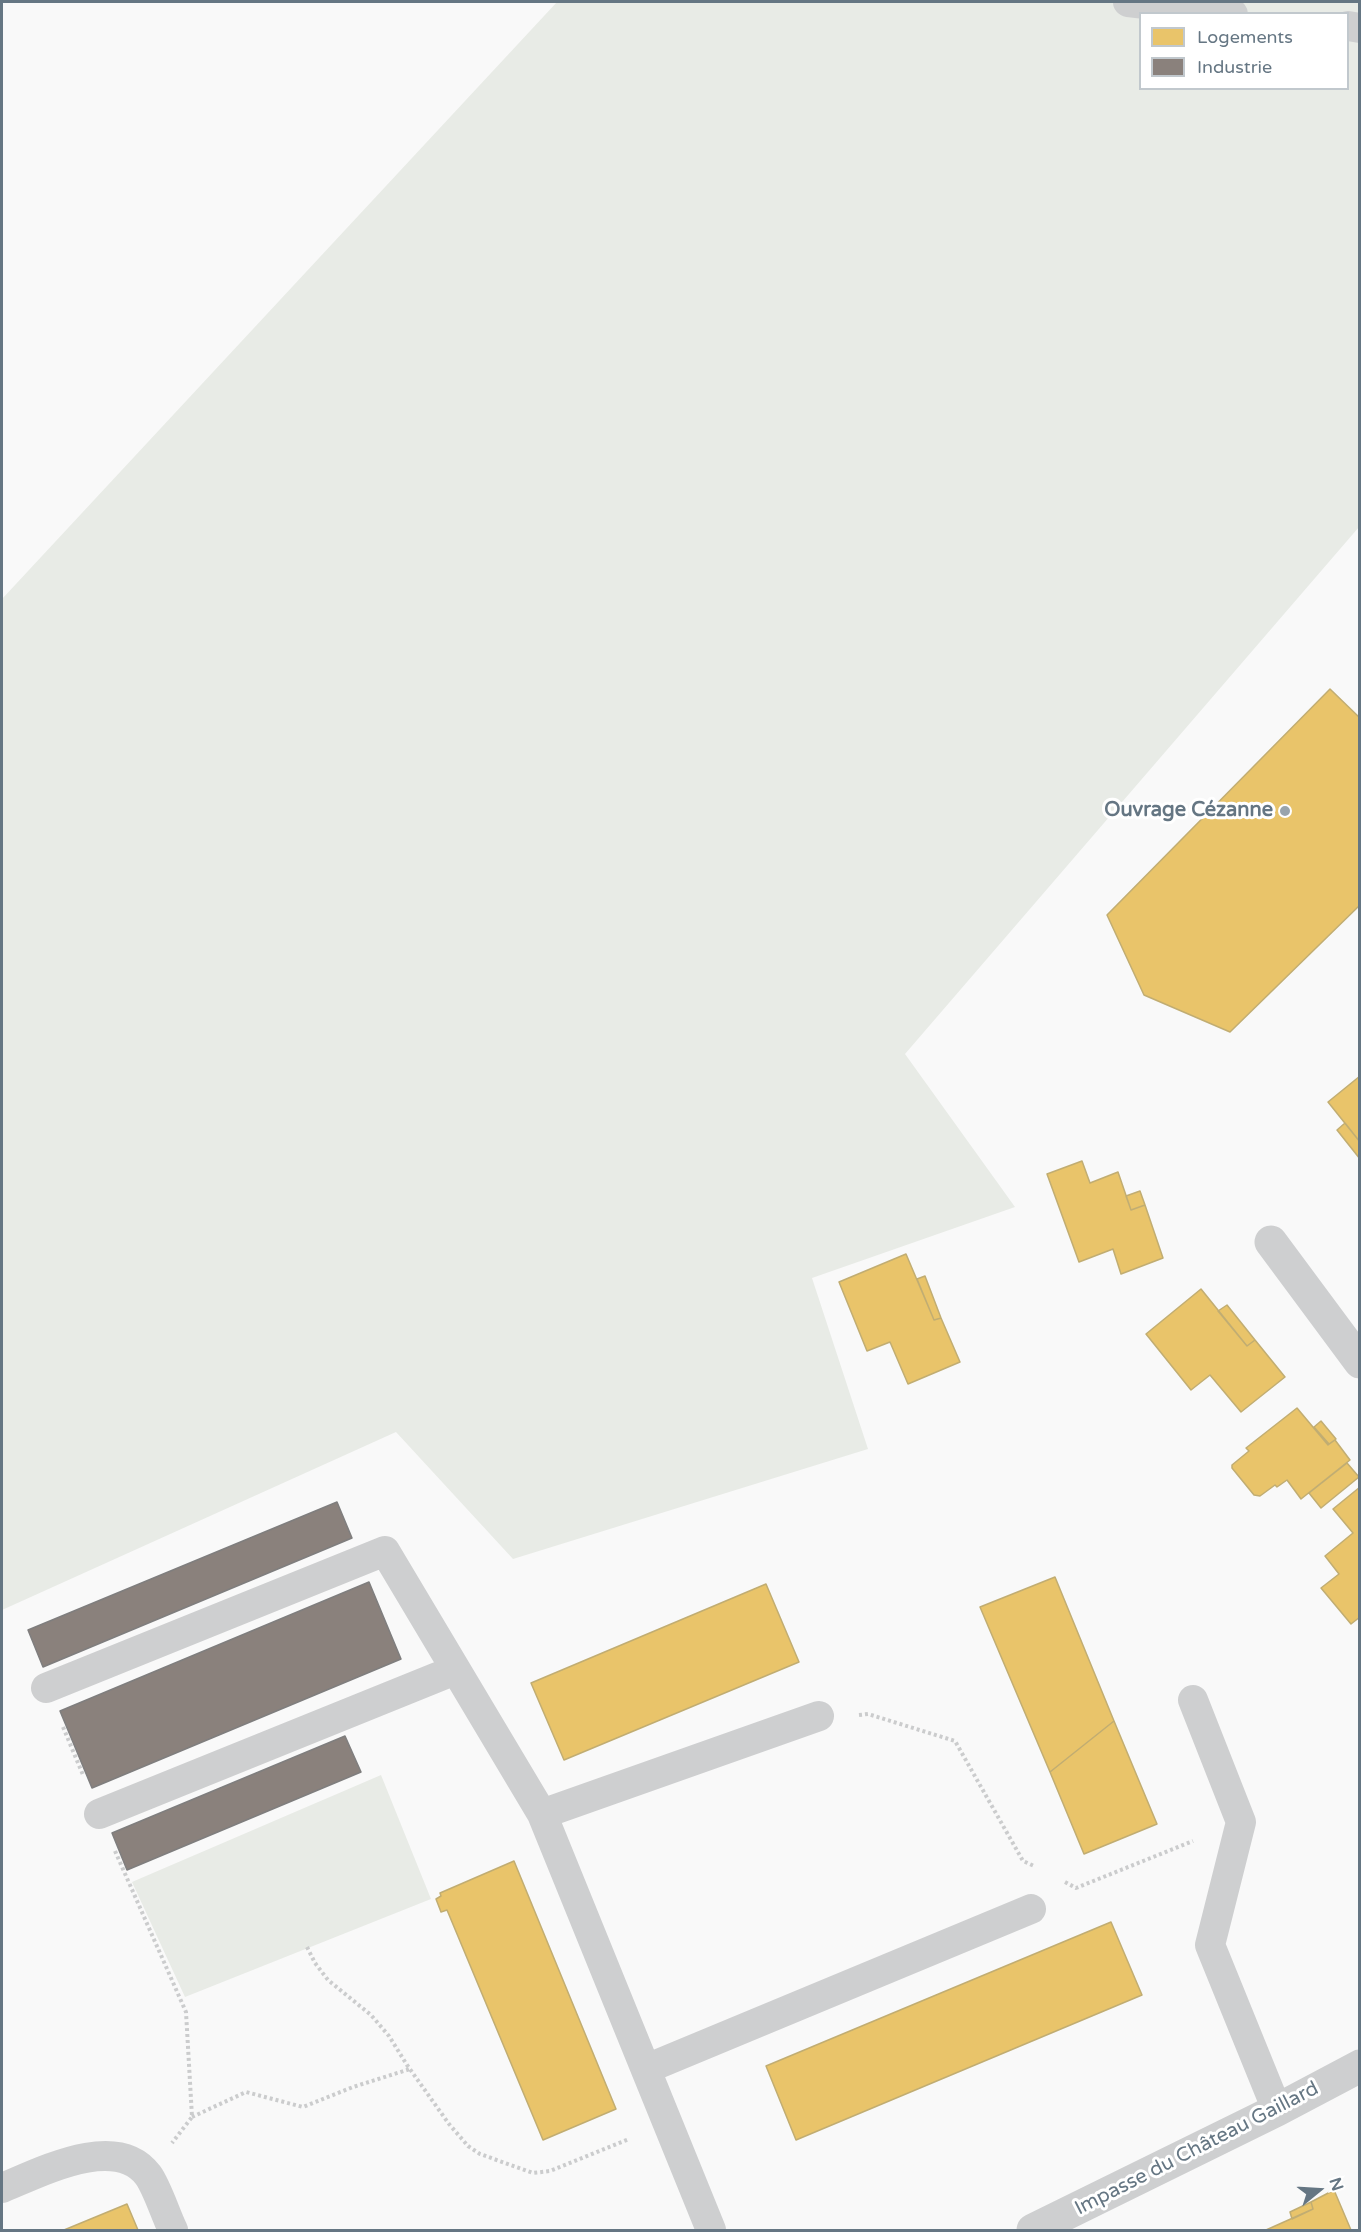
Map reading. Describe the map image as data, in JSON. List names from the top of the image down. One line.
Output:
{"streets":{"street":["Impasse du Château Gaillard"]},"places":["Ouvrage Cézanne"],"legend":["Logements","Industrie"],"north":"right"}
